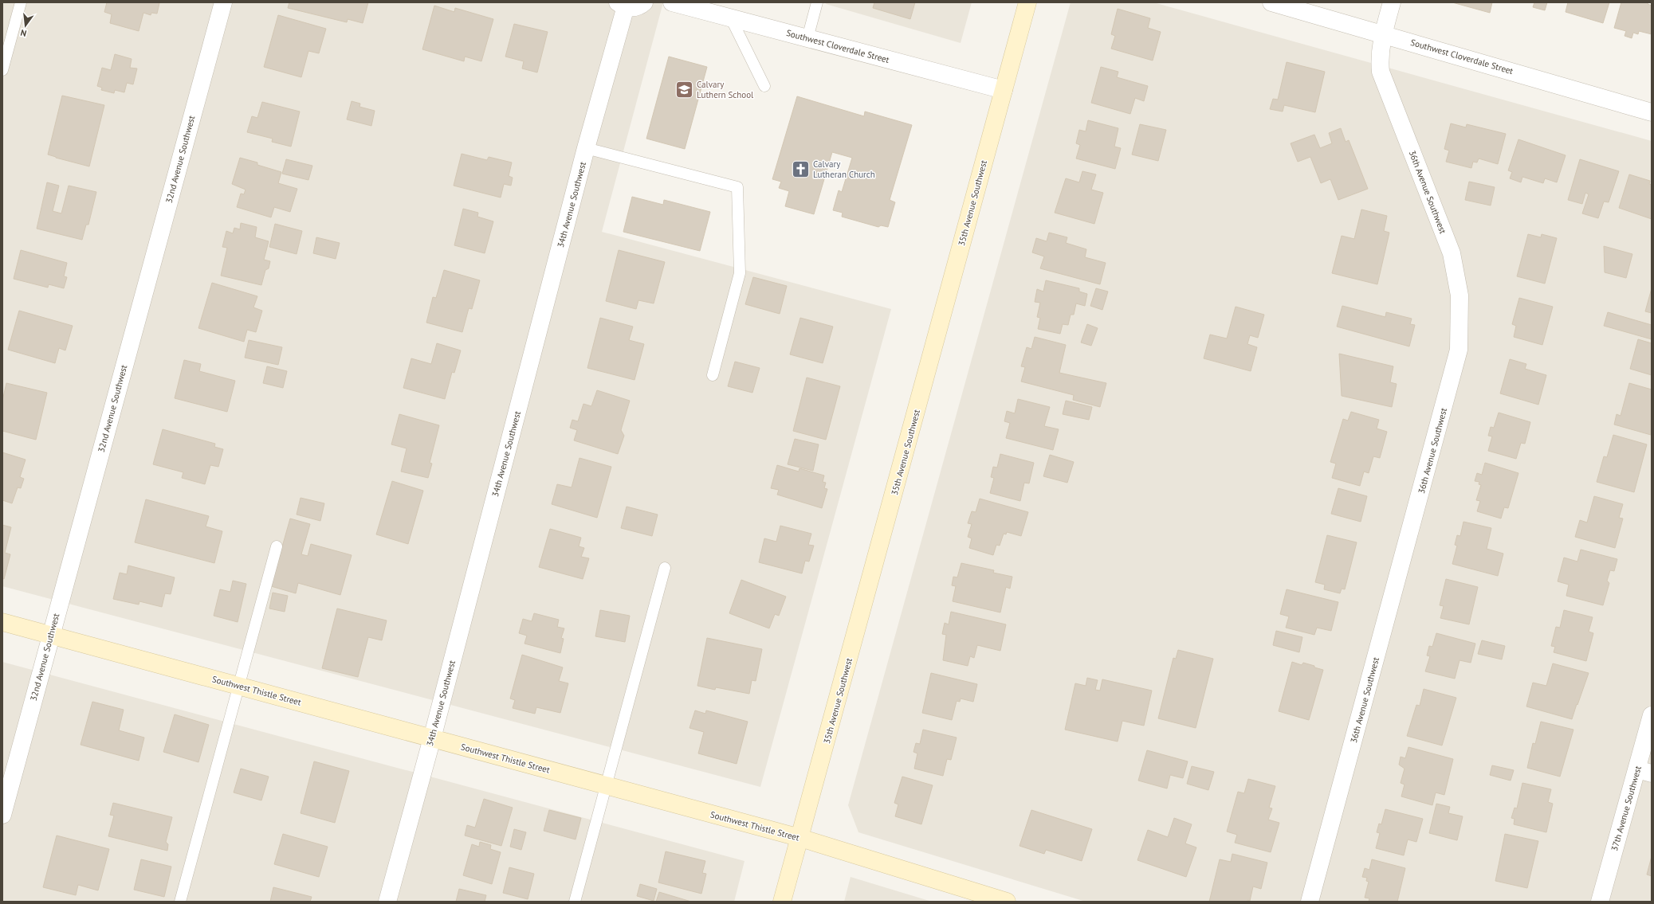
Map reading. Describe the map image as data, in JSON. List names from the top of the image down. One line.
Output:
{"streets":{"main road":["35th Avenue Southwest","Southwest Thistle Street"],"street":["Southwest Cloverdale Street","32nd Avenue Southwest","36th Avenue Southwest","34th Avenue Southwest","37th Avenue Southwest"]},"crossings":[["Southwest Cloverdale Street","36th Avenue Southwest"],["Southwest Cloverdale Street","35th Avenue Southwest"],["32nd Avenue Southwest","Southwest Thistle Street"],["35th Avenue Southwest","Southwest Thistle Street"],["34th Avenue Southwest","Southwest Thistle Street"]],"places":{"school or university":["Calvary Luthern School"],"church":["Calvary Lutheran Church"]},"north":"bottom"}
